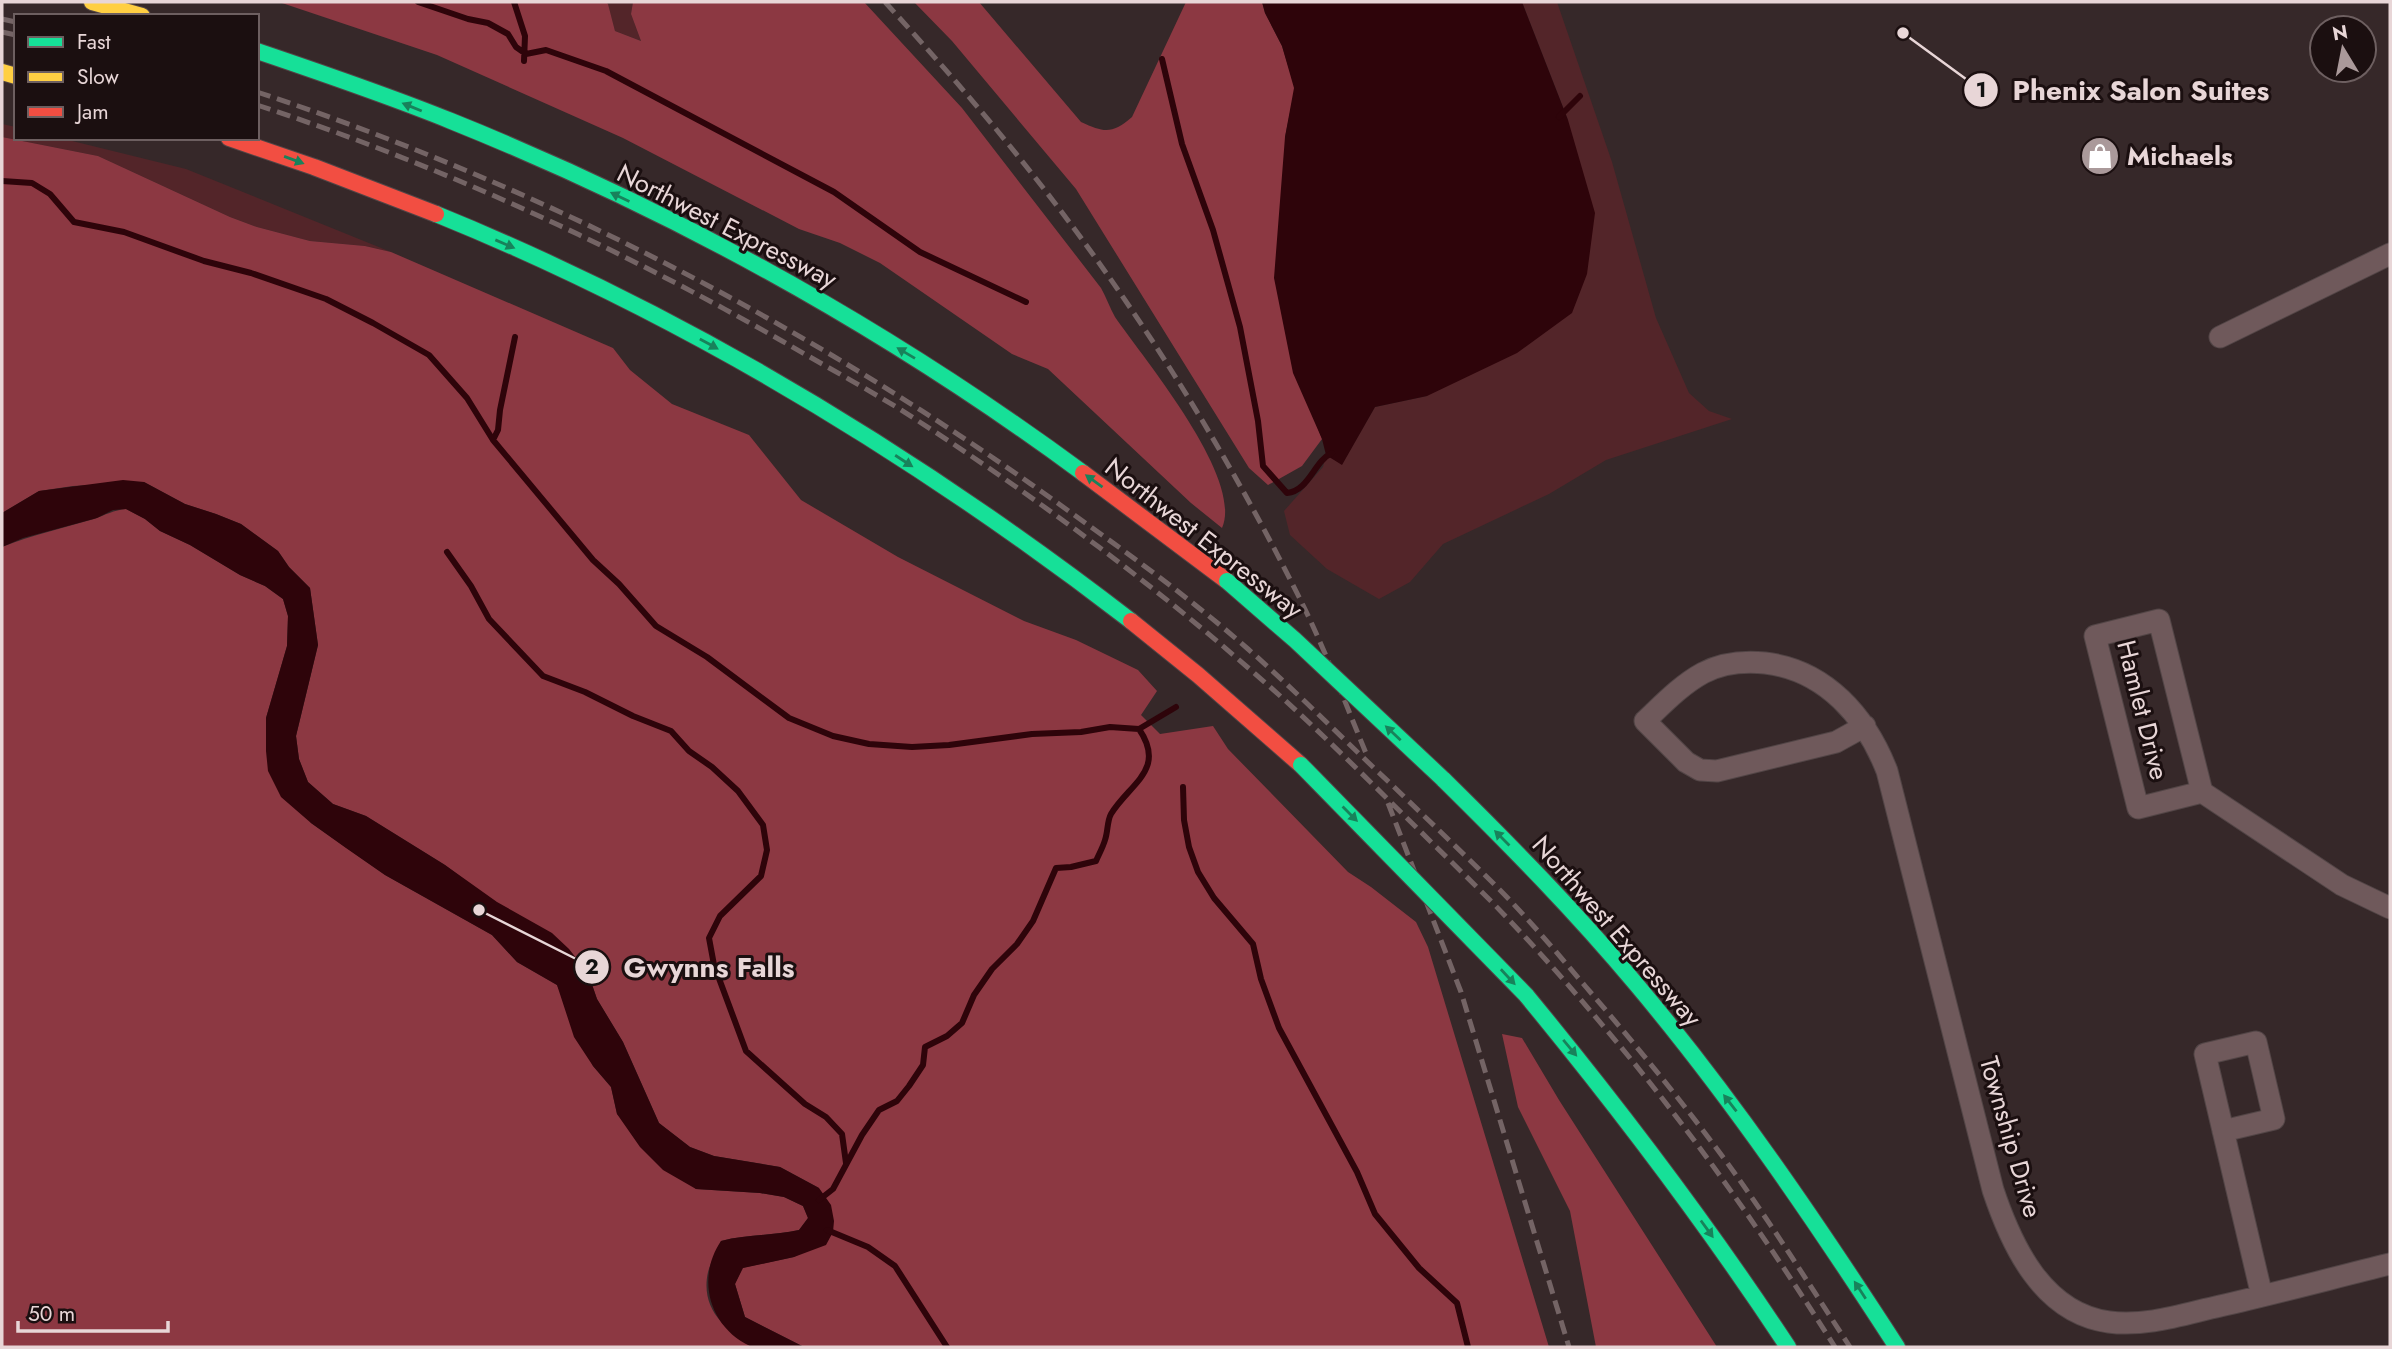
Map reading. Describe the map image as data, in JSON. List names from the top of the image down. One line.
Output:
{"streets":{"highway":["Northwest Expressway"],"street":["Hamlet Drive","Township Drive"]},"places":{"other":["Phenix Salon Suites","Gwynns Falls"],"shop":["Michaels"]},"legend":["Fast","Slow","Jam"],"scale_bar":"50 m","north":"top"}
